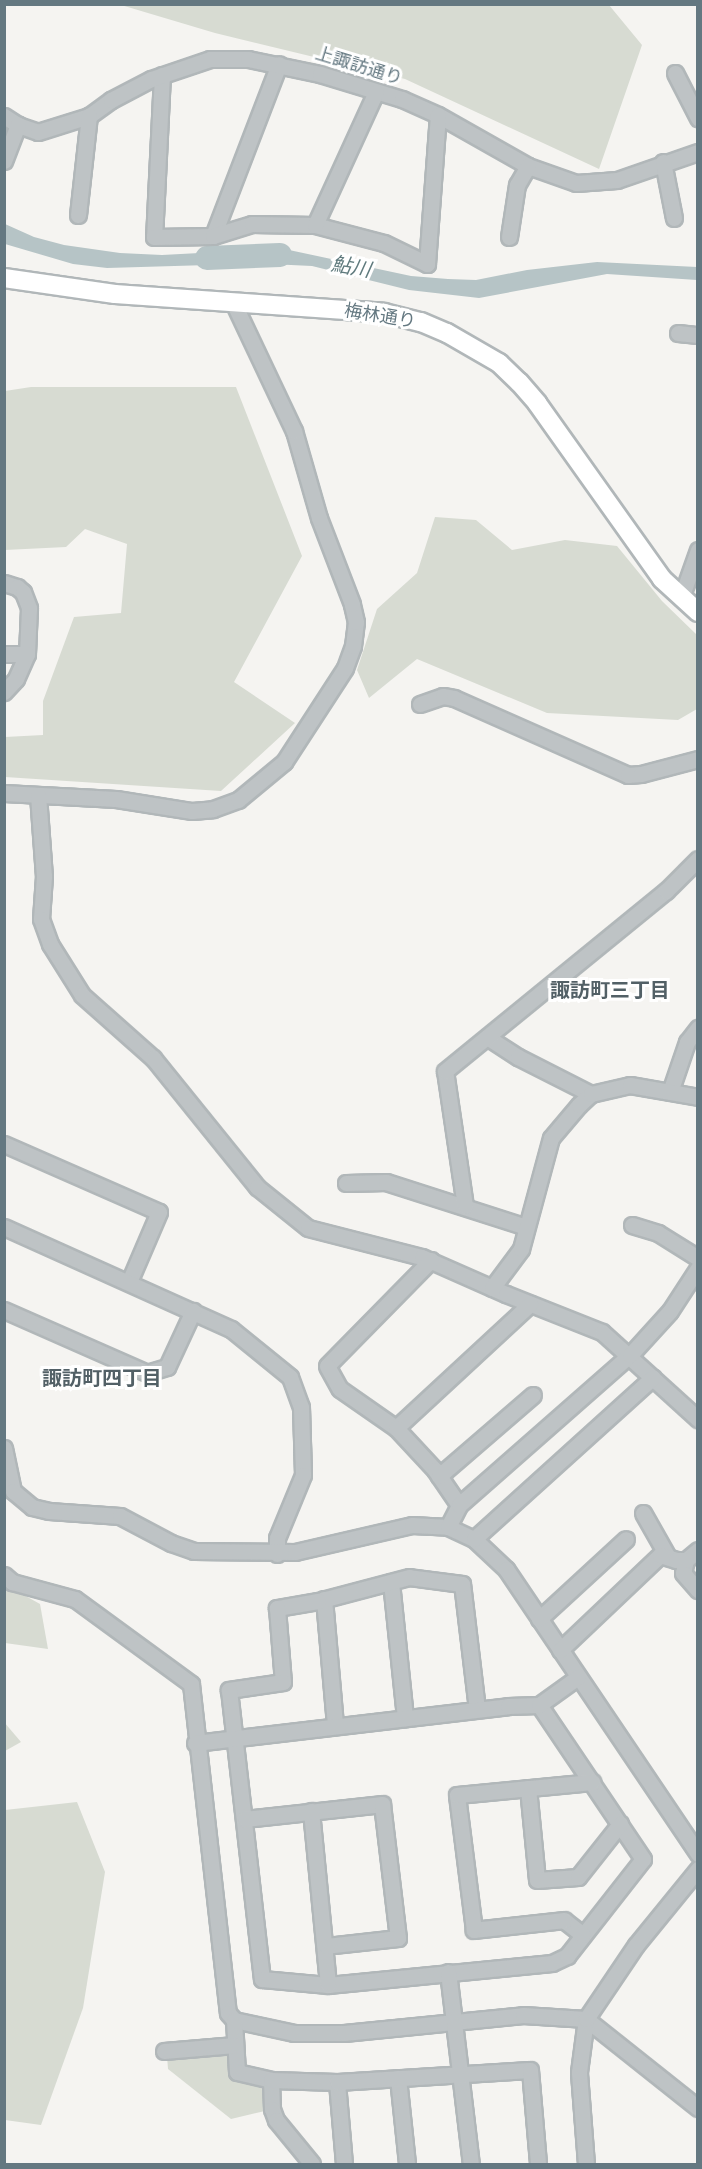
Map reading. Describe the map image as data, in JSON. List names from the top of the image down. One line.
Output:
{"streets":{"main road":["梅林通り"],"street":["上諏訪通り"]},"districts":["諏訪町三丁目","諏訪町四丁目"],"water":["鮎川"]}
